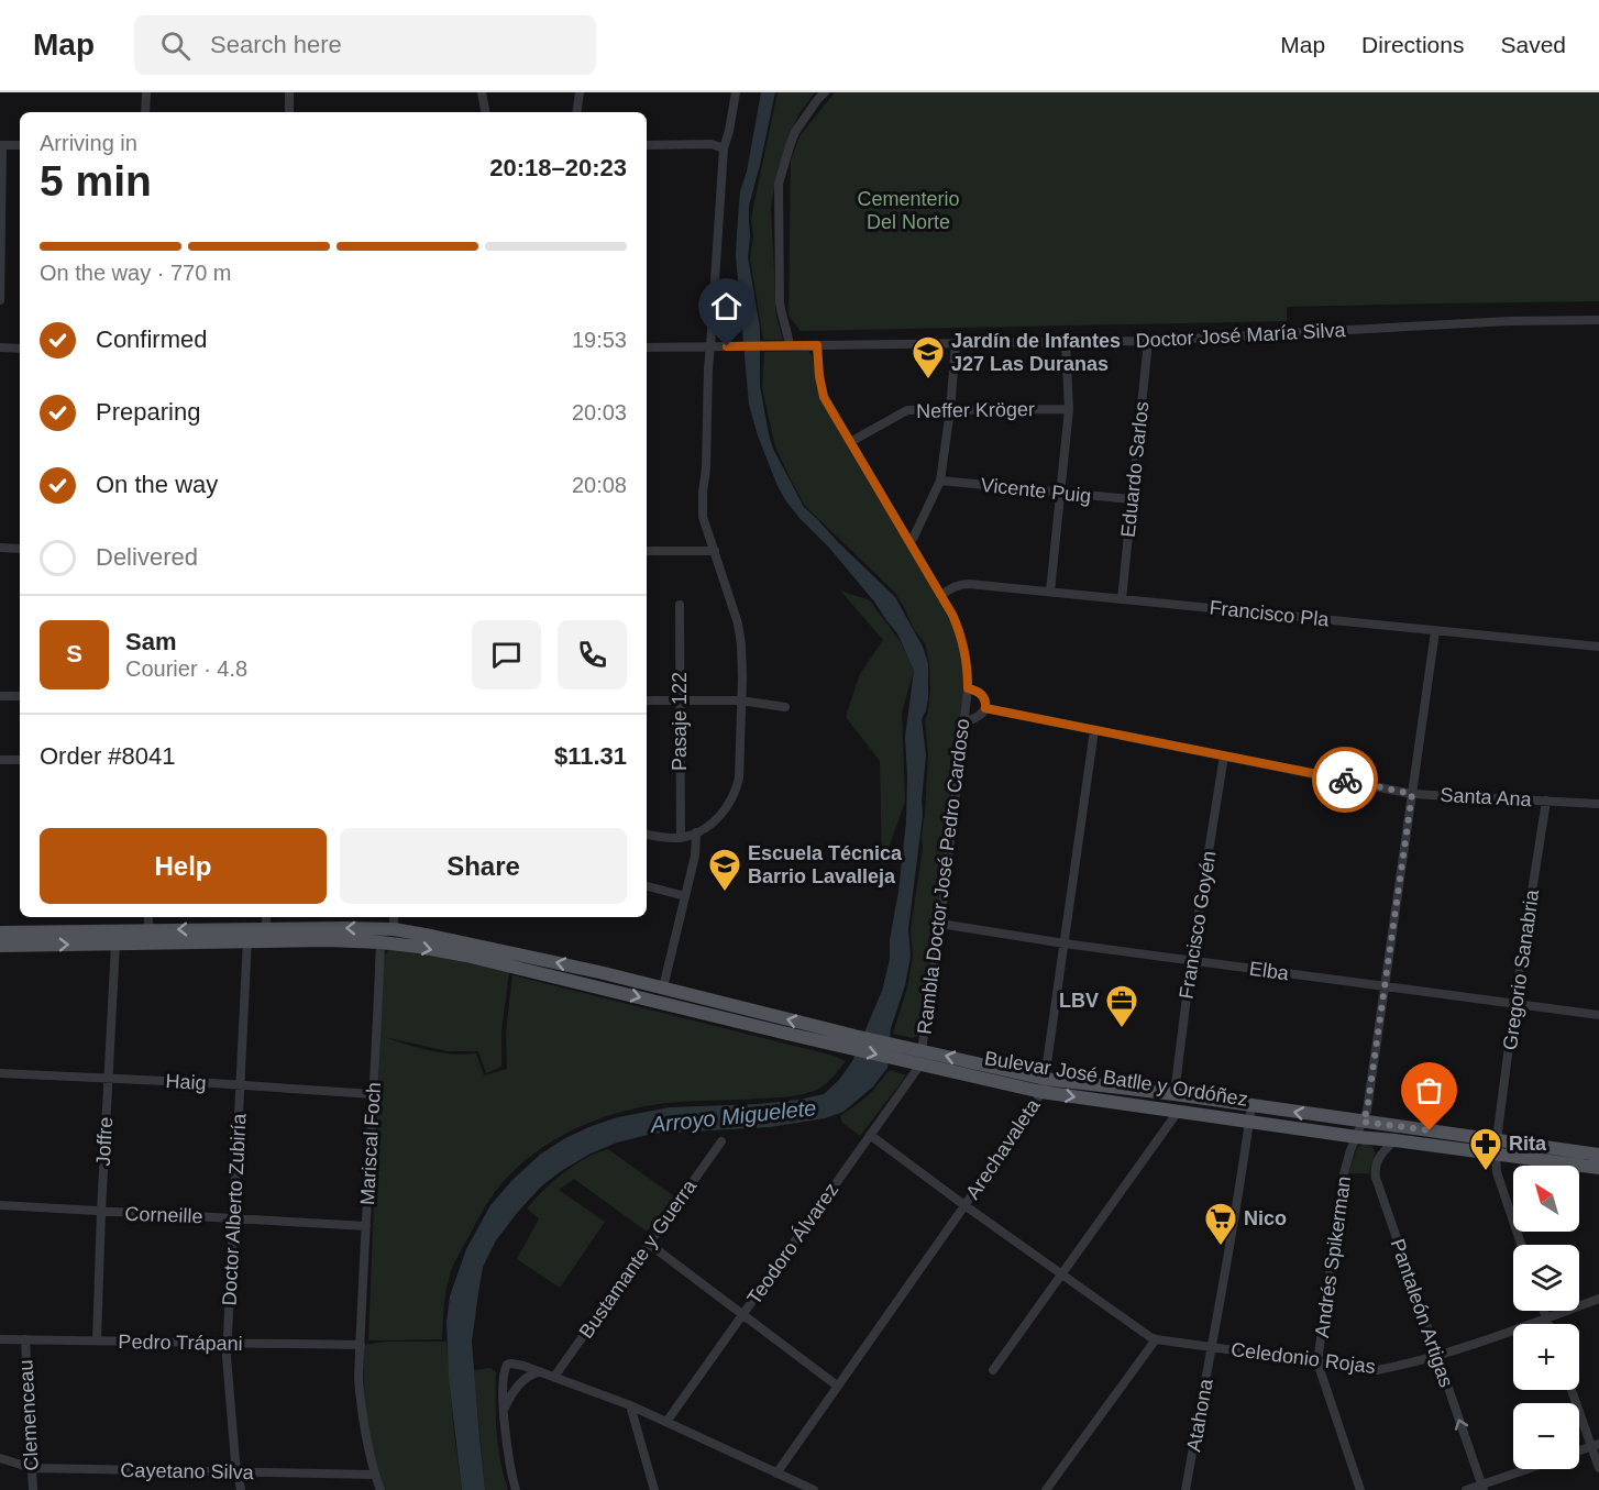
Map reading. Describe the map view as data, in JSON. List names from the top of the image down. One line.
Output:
{"streets":{"main road":["Bulevar José Batlle y Ordóñez"],"street":["Doctor José María Silva","Neffer Kröger","Eduardo Sarlos","Vicente Puig","Francisco Pla","Pasaje 122","Santa Ana","Rambla Doctor José Pedro Cardoso","Francisco Goyén","Gregorio Sanabria","Elba","Haig","Joffre","Mariscal Foch","Arechavaleta","Doctor Alberto Zubiría","Corneille","Teodoro Álvarez","Andrés Spikerman","Bustamante y Guerra","Pantaleón Artigas","Pedro Trápani","Celedonio Rojas","Clemenceau","Atahona","Cayetano Silva"]},"crossings":[["Doctor José María Silva","Eduardo Sarlos"],["Doctor José María Silva","Rambla Doctor José Pedro Cardoso"],["Neffer Kröger","Rambla Doctor José Pedro Cardoso"],["Eduardo Sarlos","Vicente Puig"],["Eduardo Sarlos","Francisco Pla"],["Francisco Pla","Rambla Doctor José Pedro Cardoso"],["Santa Ana","Francisco Goyén"],["Santa Ana","Gregorio Sanabria"],["Santa Ana","Arechavaleta"],["Rambla Doctor José Pedro Cardoso","Elba"],["Rambla Doctor José Pedro Cardoso","Bulevar José Batlle y Ordóñez"],["Francisco Goyén","Elba"],["Francisco Goyén","Bulevar José Batlle y Ordóñez"],["Gregorio Sanabria","Elba"],["Gregorio Sanabria","Bulevar José Batlle y Ordóñez"],["Elba","Arechavaleta"],["Bulevar José Batlle y Ordóñez","Joffre"],["Bulevar José Batlle y Ordóñez","Mariscal Foch"],["Bulevar José Batlle y Ordóñez","Arechavaleta"],["Bulevar José Batlle y Ordóñez","Doctor Alberto Zubiría"],["Bulevar José Batlle y Ordóñez","Teodoro Álvarez"],["Bulevar José Batlle y Ordóñez","Andrés Spikerman"],["Bulevar José Batlle y Ordóñez","Pantaleón Artigas"],["Bulevar José Batlle y Ordóñez","Atahona"],["Haig","Joffre"],["Haig","Mariscal Foch"],["Haig","Doctor Alberto Zubiría"],["Joffre","Corneille"],["Joffre","Pedro Trápani"],["Mariscal Foch","Corneille"],["Mariscal Foch","Pedro Trápani"],["Mariscal Foch","Cayetano Silva"],["Doctor Alberto Zubiría","Corneille"],["Doctor Alberto Zubiría","Pedro Trápani"],["Doctor Alberto Zubiría","Cayetano Silva"],["Andrés Spikerman","Celedonio Rojas"],["Pantaleón Artigas","Celedonio Rojas"],["Pedro Trápani","Clemenceau"],["Celedonio Rojas","Atahona"],["Clemenceau","Cayetano Silva"]],"one_way":["Pantaleón Artigas"],"water":["Arroyo Miguelete"],"parks":["Cementerio Del Norte"],"places":{"school or university":["Jardín de Infantes J27 Las Duranas","Escuela Técnica Barrio Lavalleja"],"office":["LBV"],"pharmacy":["Rita"],"supermarket":["Nico"]},"north":"top left","page":{"header":"Map","search":"Search here","nav":["Map","Directions","Saved"],"heading":["5 min","Arriving in","20:18–20:23"],"panel":["Sam","Courier · 4.8","Order #8041","$11.31"],"bar":"On the way · 770 m","list":[["Confirmed","19:53"],["Preparing","20:03"],["On the way","20:08"],"Delivered"],"round":"S","buttons":["Help","Share"],"map_buttons":["+","−"]}}
